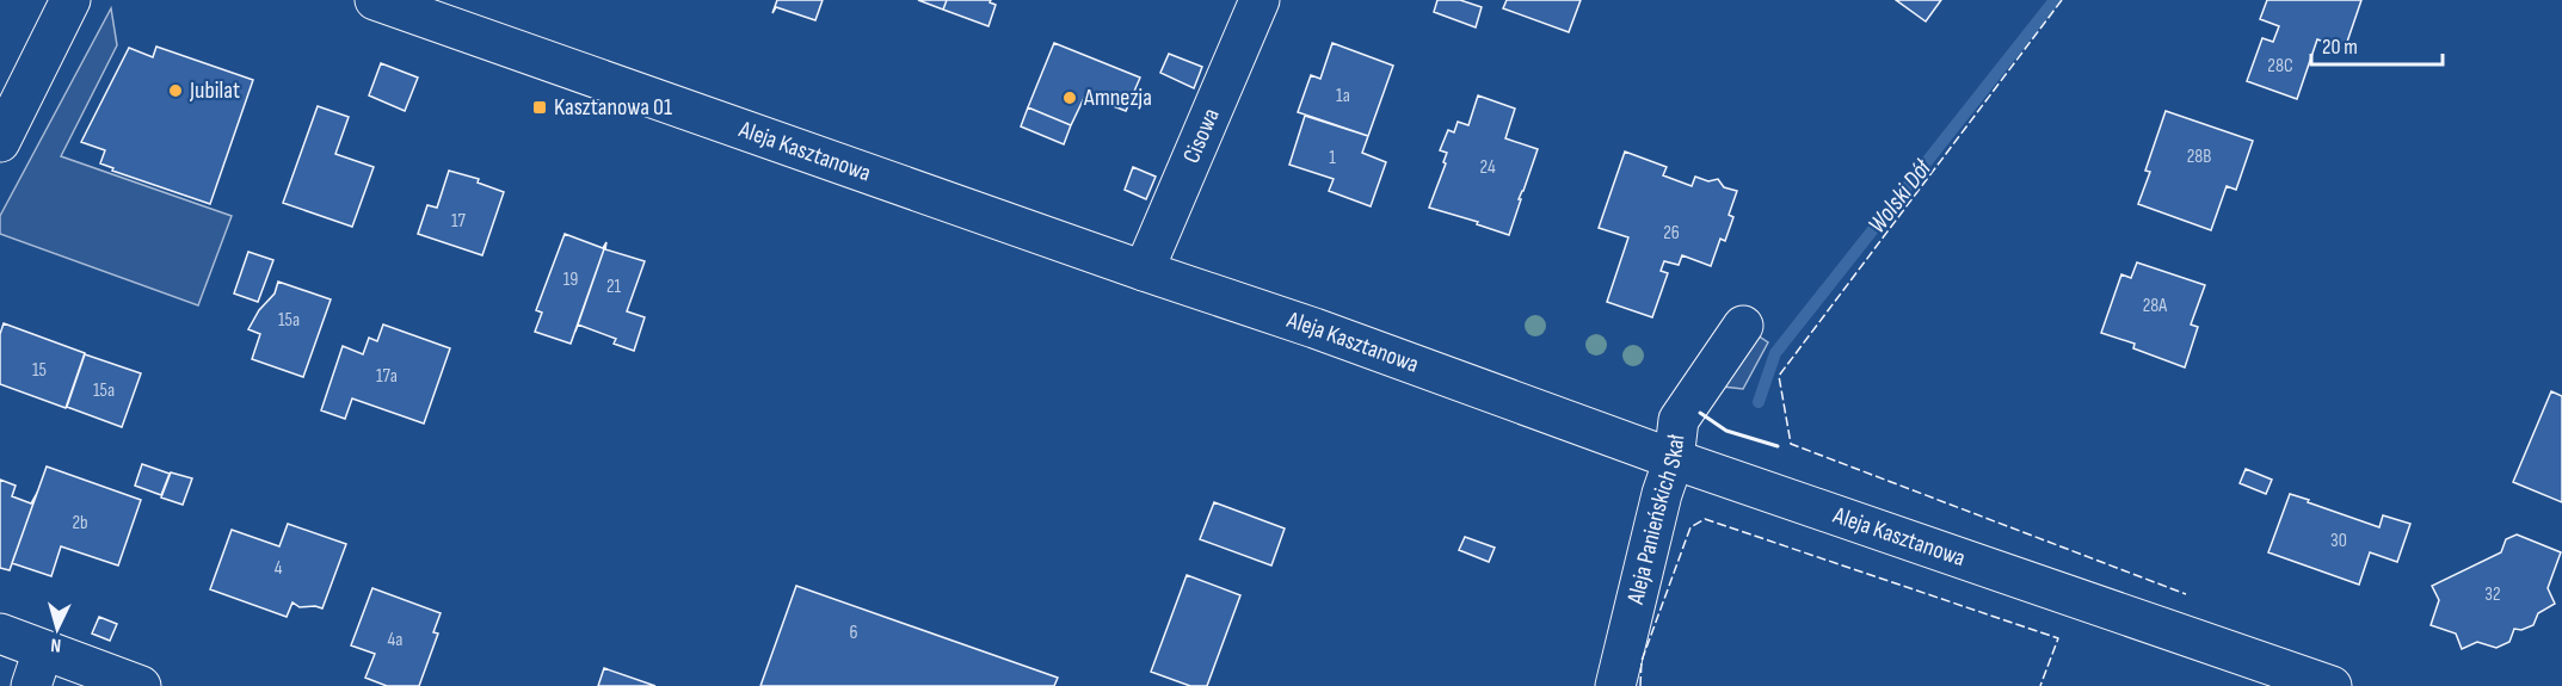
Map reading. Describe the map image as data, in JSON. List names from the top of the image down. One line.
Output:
{"streets":{"street":["Cisowa","Aleja Kasztanowa","Aleja Panieńskich Skał"]},"crossings":[["Cisowa","Aleja Kasztanowa"],["Aleja Kasztanowa","Aleja Panieńskich Skał"]],"water":["Wolski Dół"],"places":{"other":["Jubilat","Amnezja"],"transit":["Kasztanowa 01"]},"house_numbers":["28C","1a","28B","1","24","17","26","19","21","28A","15a","15","17a","15a","2b","30","4","32","6","4a"],"scale_bar":"20 m","north":"bottom"}
